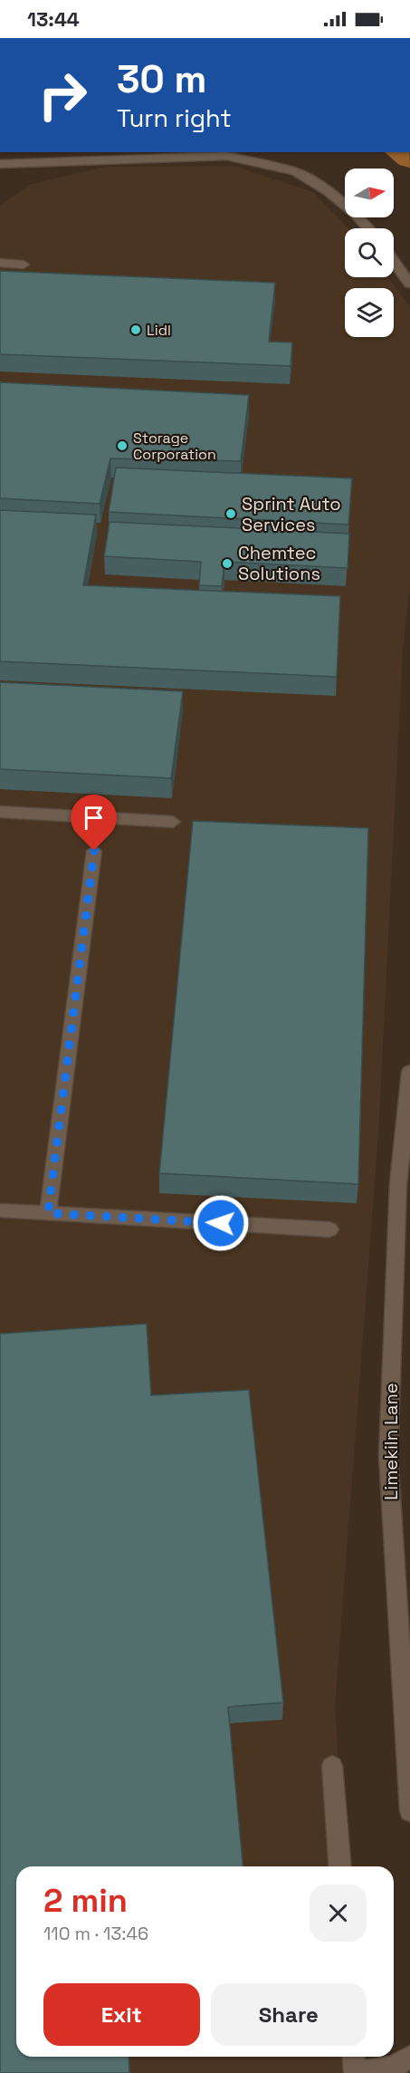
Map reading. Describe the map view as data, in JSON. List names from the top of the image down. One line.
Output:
{"streets":{"street":["Limekiln Lane"]},"places":["Lidl","Storage Corporation","Sprint Auto Services","Chemtec Solutions"],"north":"right","page":{"status":"13:44","turn":["30 m","Turn right"],"heading":["2 min","110 m · 13:46"],"buttons":["Exit","Share"]}}
